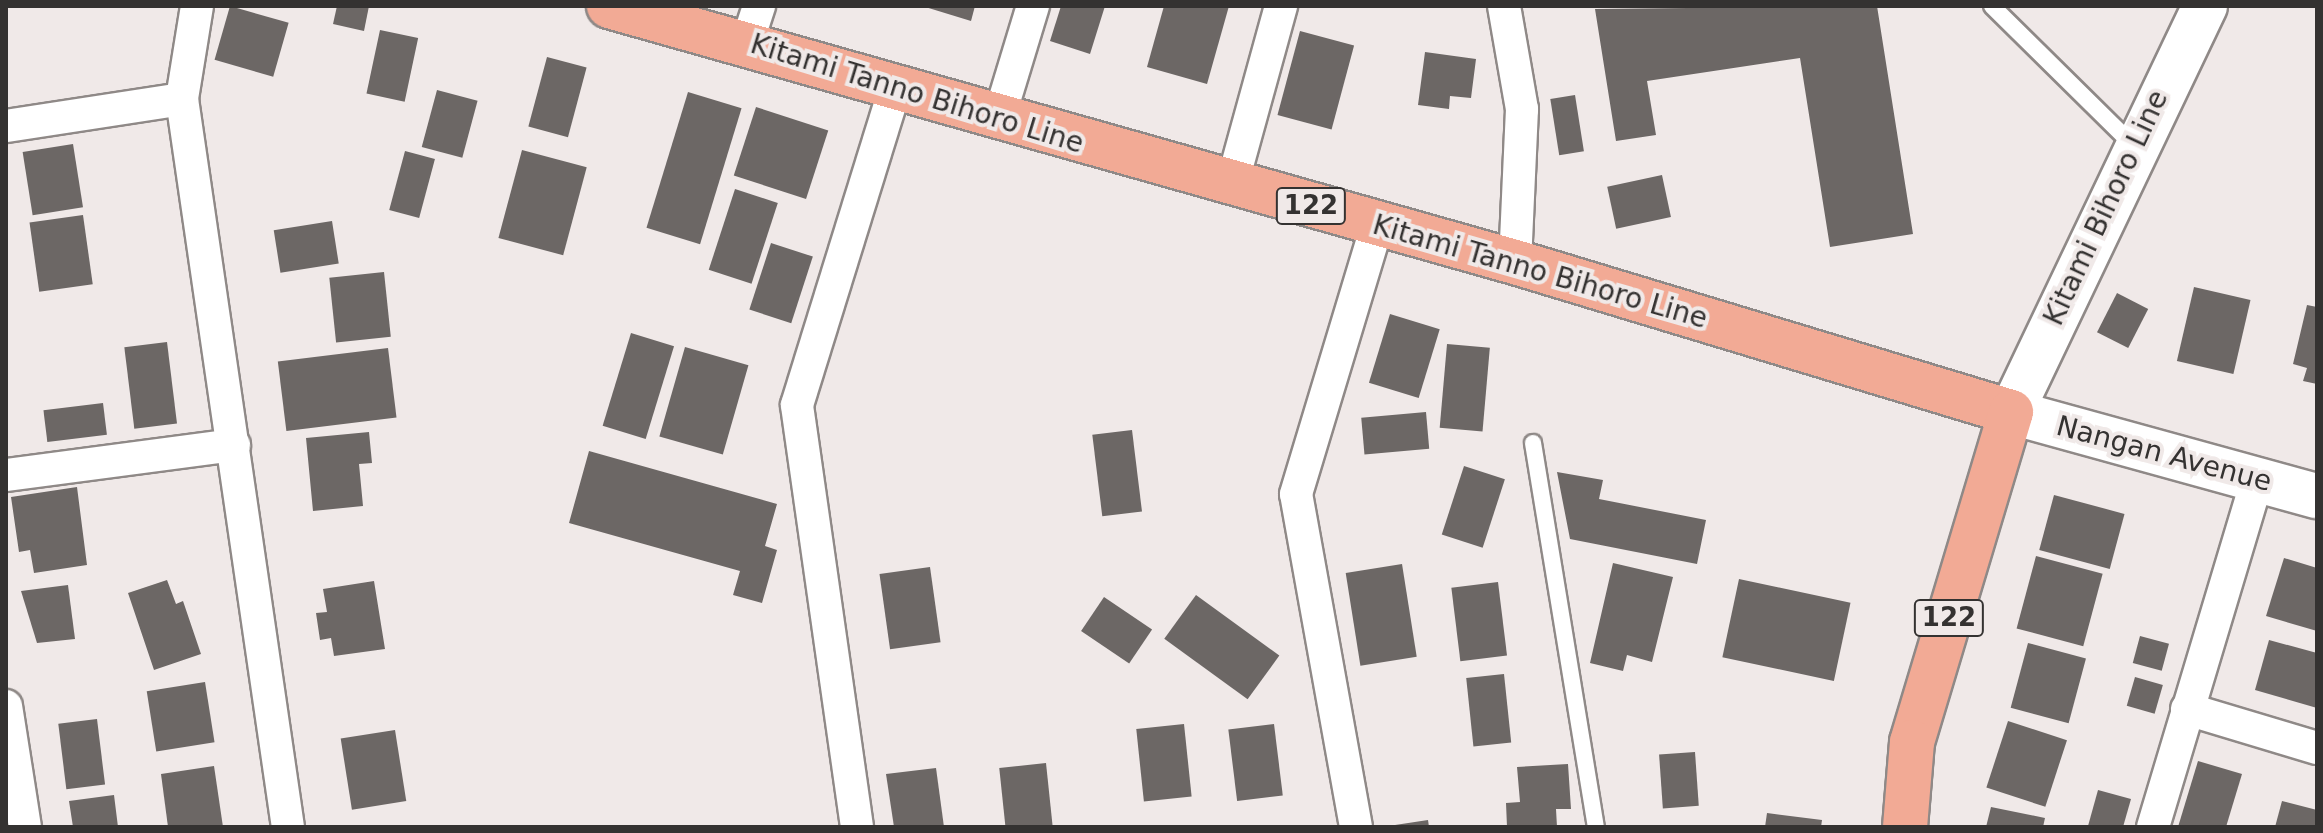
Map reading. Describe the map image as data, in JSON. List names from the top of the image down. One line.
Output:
{"streets":{"main road":["Kitami Tanno Bihoro Line","122","Kitami Bihoro Line","Nangan Avenue"]},"crossings":[["Kitami Tanno Bihoro Line","122"],["Kitami Tanno Bihoro Line","Kitami Bihoro Line"],["Kitami Tanno Bihoro Line","Nangan Avenue"],["122","Kitami Bihoro Line"],["122","Nangan Avenue"],["Kitami Bihoro Line","Nangan Avenue"]]}
